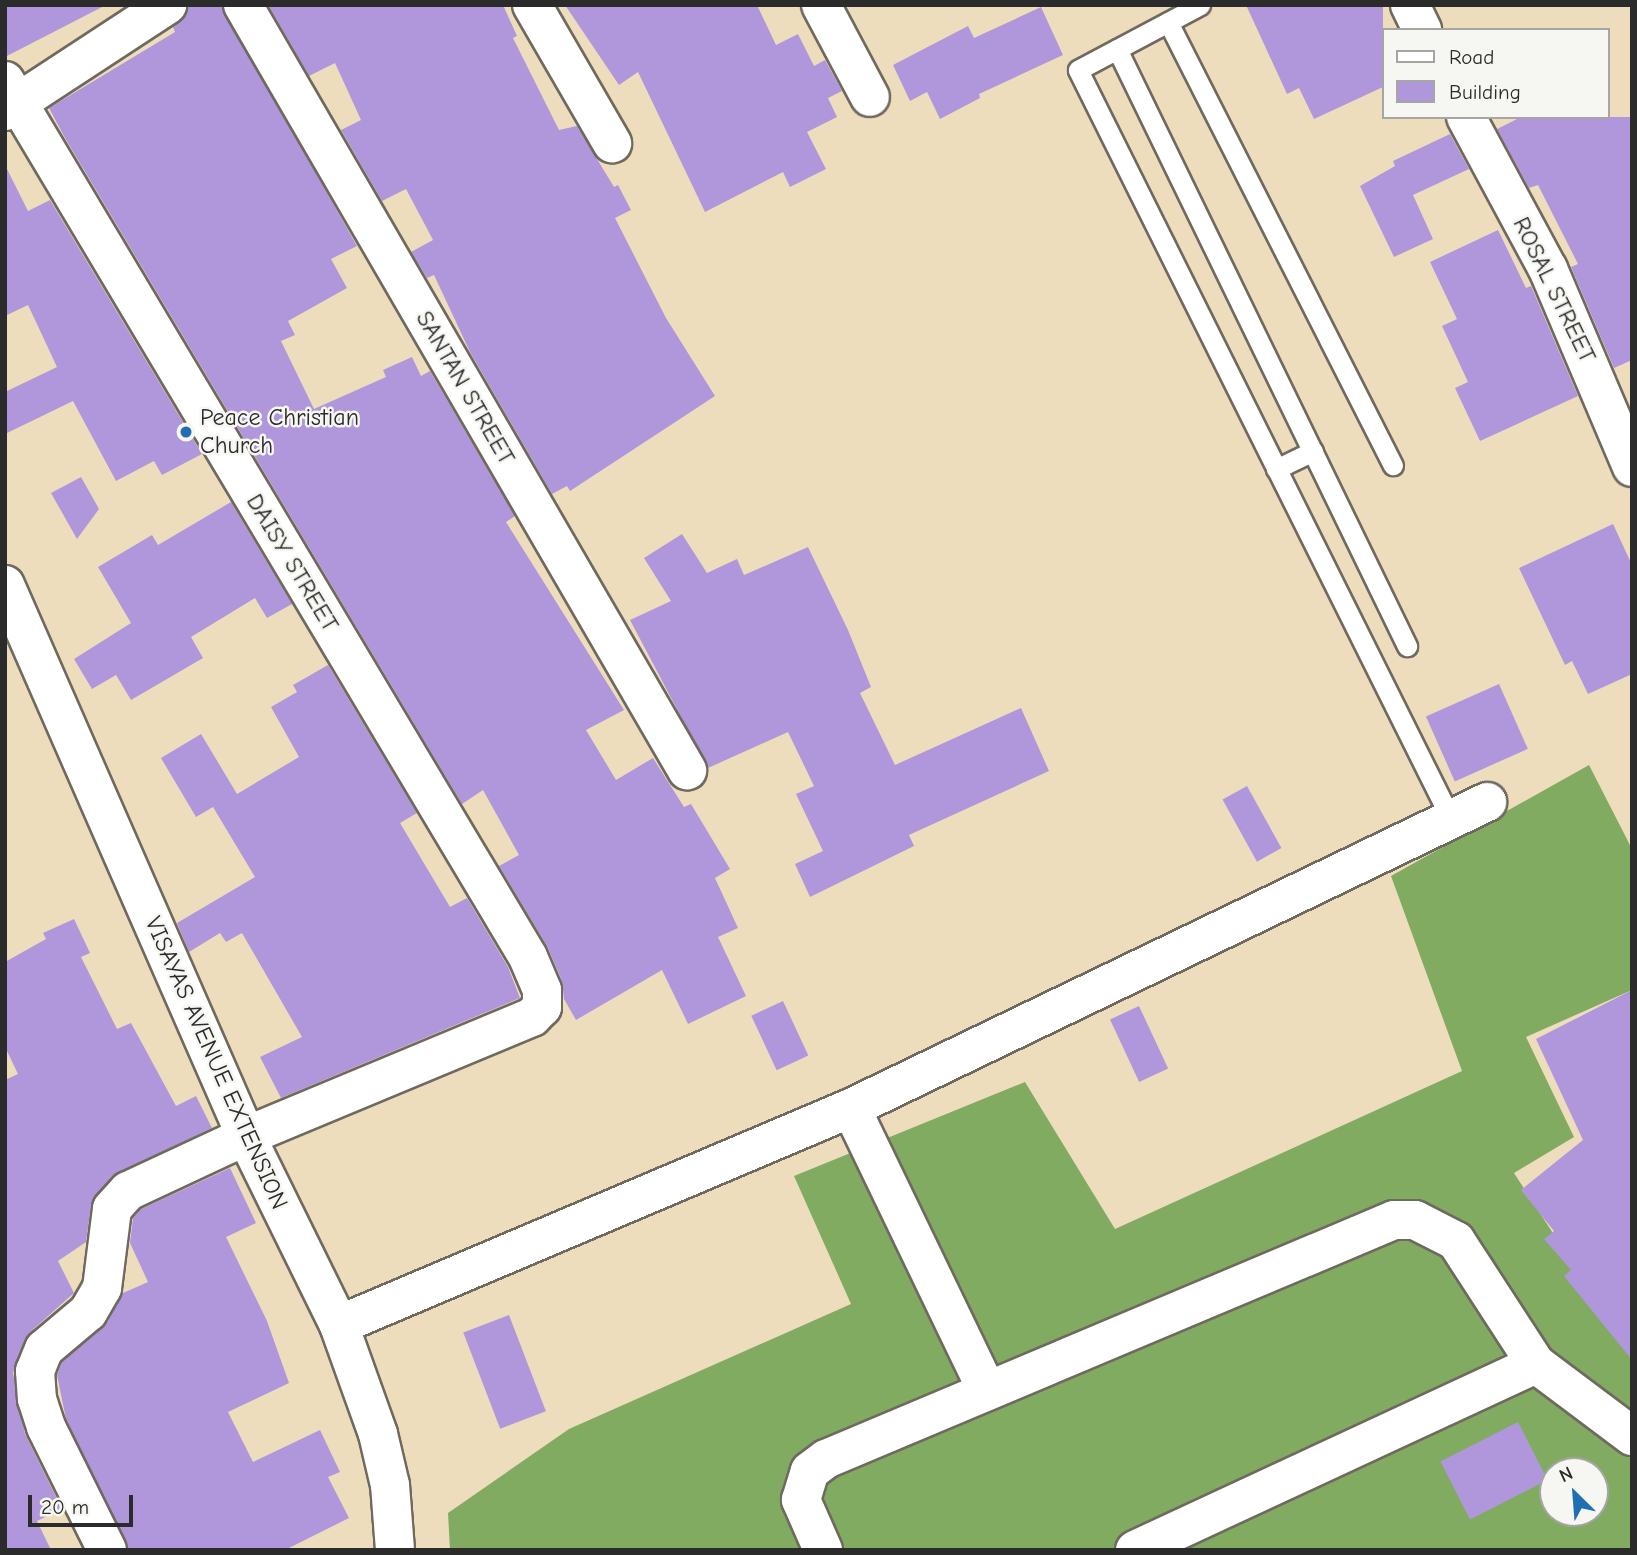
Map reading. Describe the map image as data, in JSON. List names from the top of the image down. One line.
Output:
{"streets":{"street":["ROSAL STREET","SANTAN STREET","DAISY STREET","VISAYAS AVENUE EXTENSION"]},"crossings":[["DAISY STREET","VISAYAS AVENUE EXTENSION"]],"places":["Peace Christian Church"],"legend":["Road","Building"],"scale_bar":"20 m","north":"top left"}
